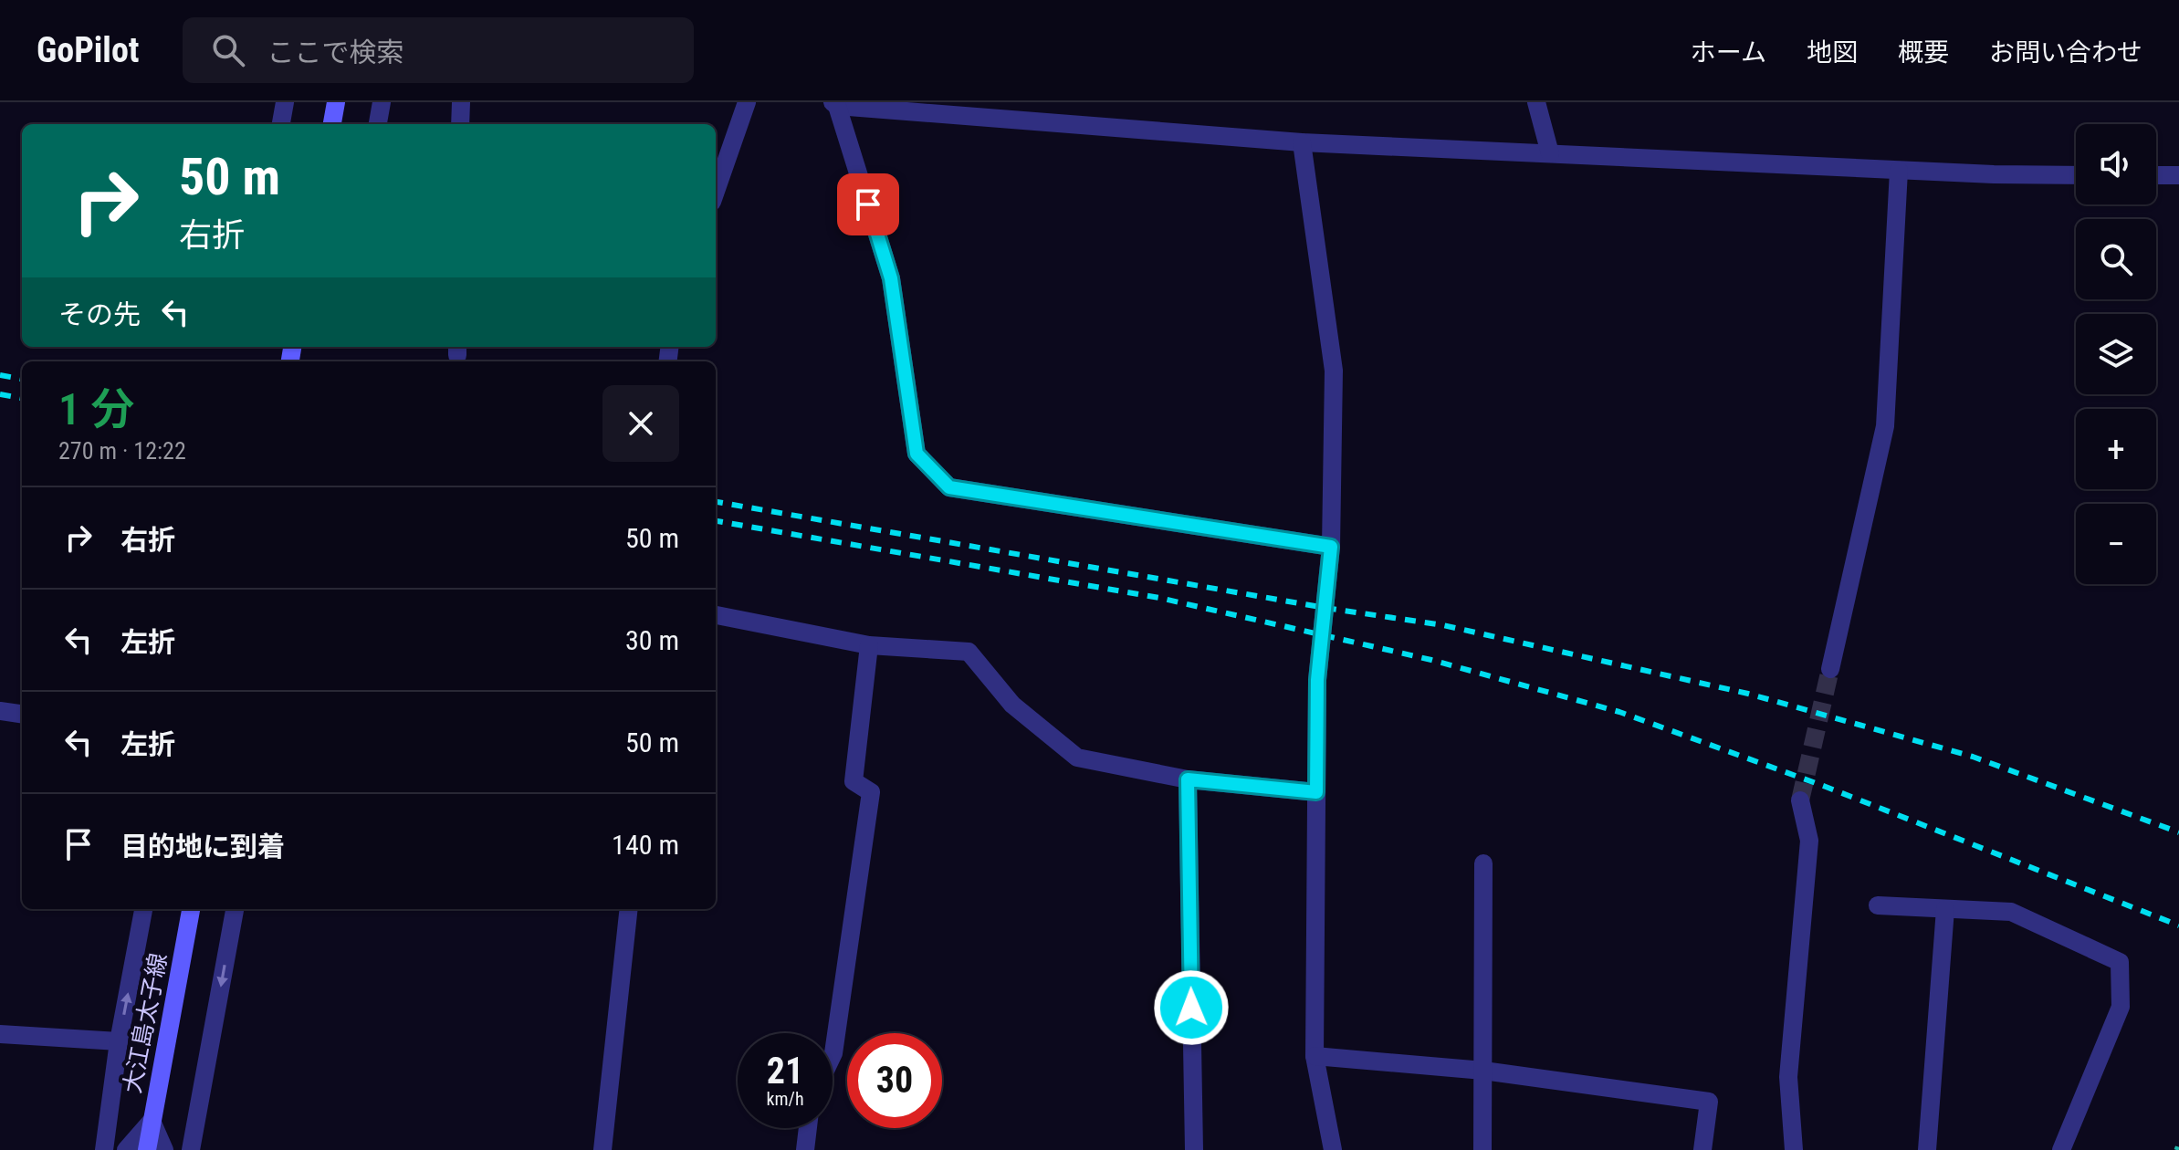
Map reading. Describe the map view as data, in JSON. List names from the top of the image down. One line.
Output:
{"streets":{"main road":["大江島太子線"]},"page":{"header":"GoPilot","search":"ここで検索","nav":["ホーム","地図","概要","お問い合わせ"],"map_buttons":["+","−"],"turn":["50 m","右折"],"then":"その先","heading":["1 分","270 m · 12:22"],"list":[{"name":"右折","value":"50 m"},{"name":"左折","value":"30 m"},{"name":"左折","value":"50 m"},{"name":"目的地に到着","value":"140 m"}],"speed":"21 km/h","limit":"30"}}
